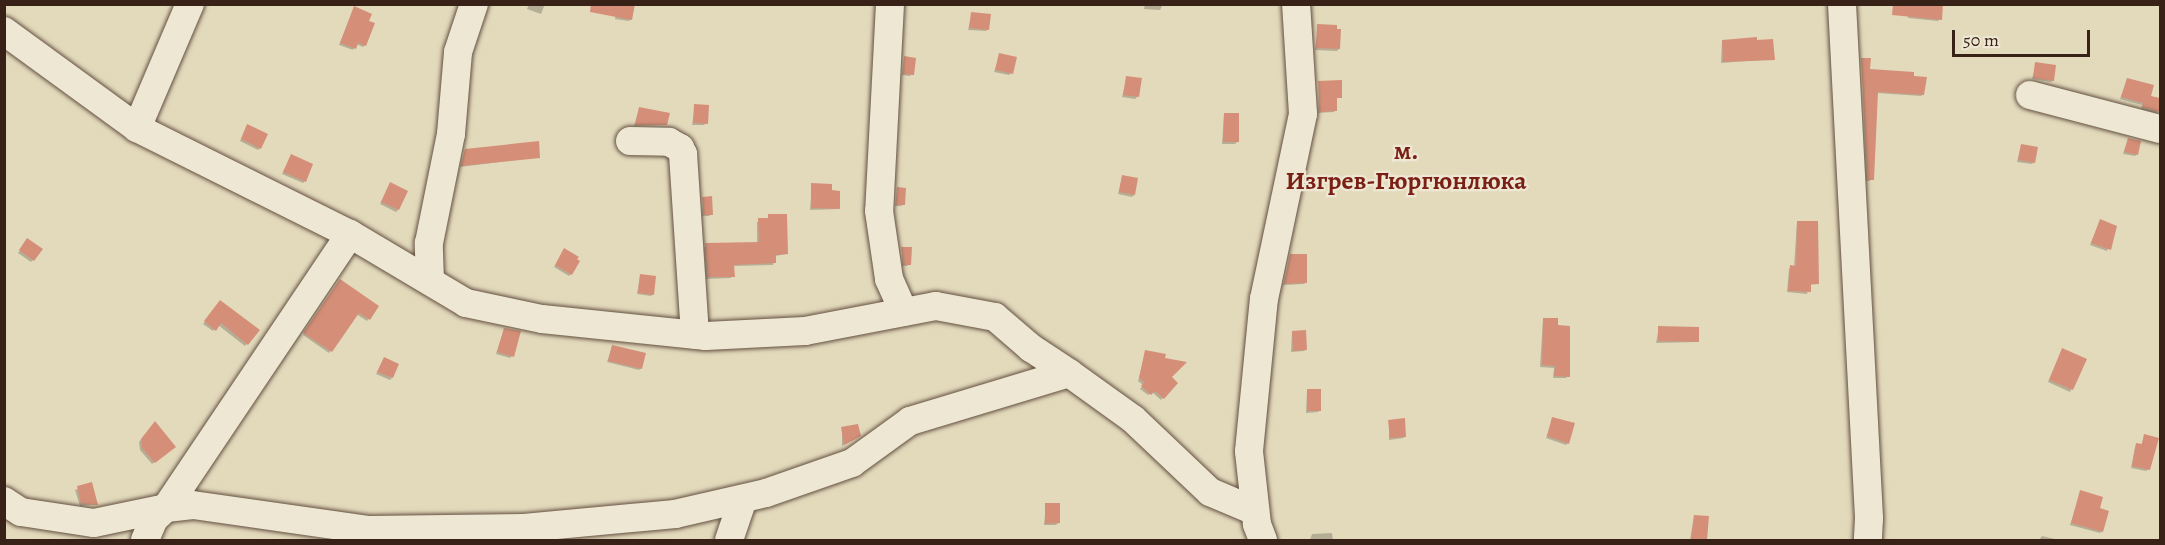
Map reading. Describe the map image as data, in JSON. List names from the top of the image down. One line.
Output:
{"districts":["м. Изгрев-Гюргюнлюка"],"scale_bar":"50 m"}
